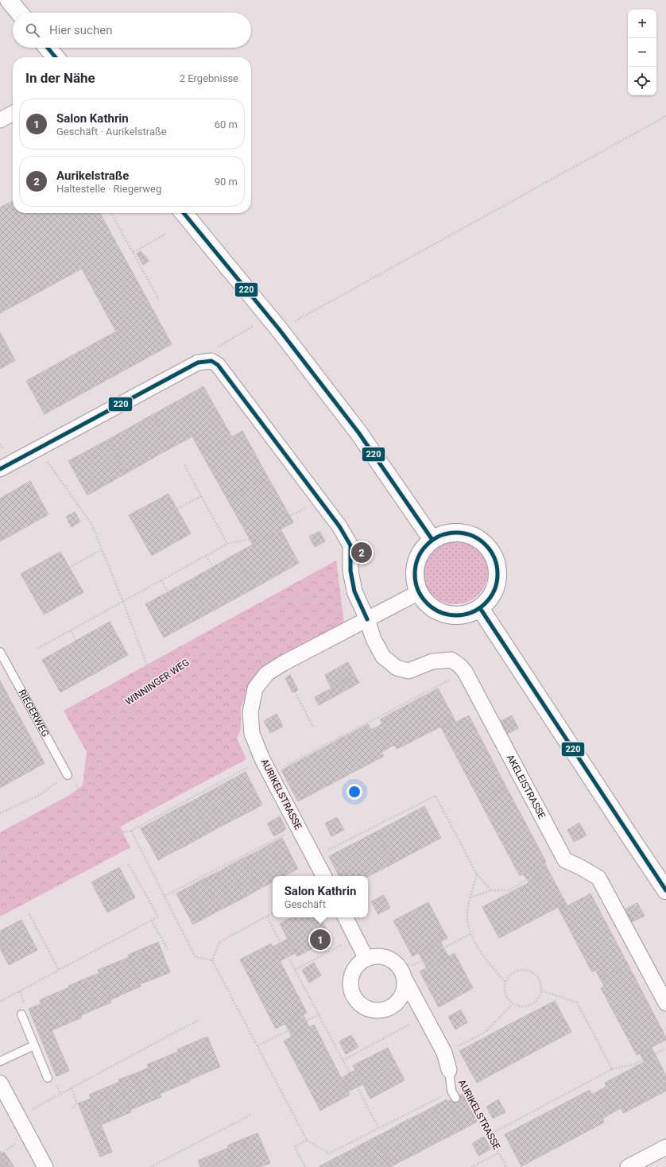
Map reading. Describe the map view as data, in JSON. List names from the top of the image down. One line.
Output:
{"streets":{"street":["AKELEISTRASSE","AURIKELSTRASSE"],"lane":["RIEGERWEG"],"path":["WINNINGER WEG"]},"crossings":[["AKELEISTRASSE","AURIKELSTRASSE"]],"lines":["transit line 220"],"page":{"map_buttons":["+","−"],"search":"Hier suchen","heading":["In der Nähe","2 Ergebnisse"],"list":[{"mark":"1","name":"Salon Kathrin","note":"Geschäft · Aurikelstraße","value":"60 m"},{"mark":"2","name":"Aurikelstraße","note":"Haltestelle · Riegerweg","value":"90 m"}],"pins":["2","1"],"popup":["Salon Kathrin","Geschäft"]}}
